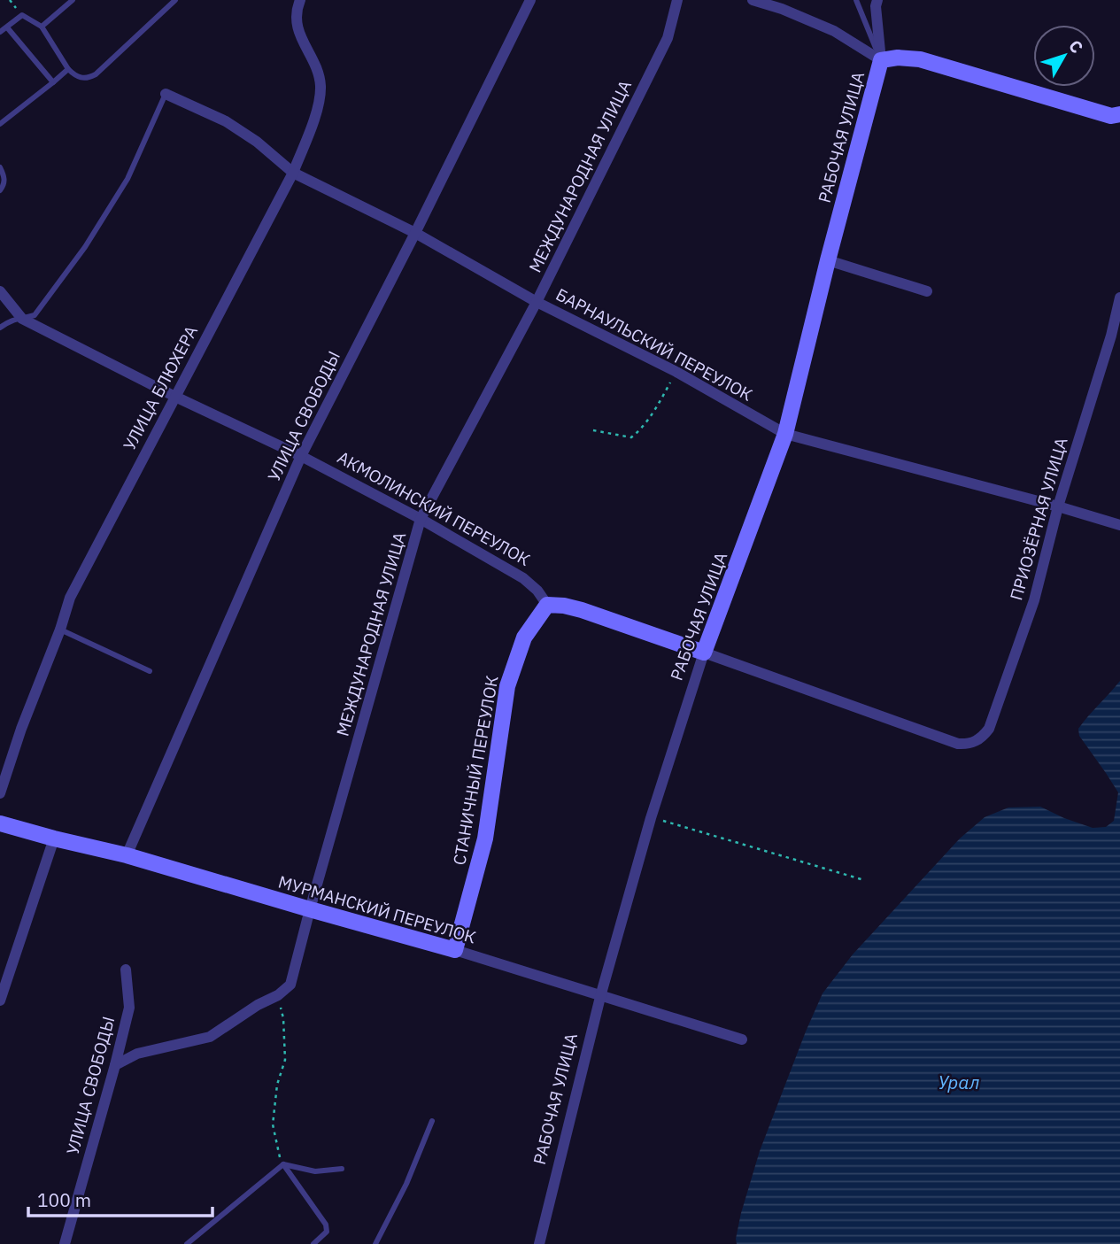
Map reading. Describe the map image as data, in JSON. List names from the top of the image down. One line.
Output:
{"streets":{"street":["РАБОЧАЯ УЛИЦА","МЕЖДУНАРОДНАЯ УЛИЦА","БАРНАУЛЬСКИЙ ПЕРЕУЛОК","УЛИЦА БЛЮХЕРА","УЛИЦА СВОБОДЫ","АКМОЛИНСКИЙ ПЕРЕУЛОК","ПРИОЗЁРНАЯ УЛИЦА","СТАНИЧНЫЙ ПЕРЕУЛОК","МУРМАНСКИЙ ПЕРЕУЛОК"]},"crossings":[["РАБОЧАЯ УЛИЦА","БАРНАУЛЬСКИЙ ПЕРЕУЛОК"],["РАБОЧАЯ УЛИЦА","ПРИОЗЁРНАЯ УЛИЦА"],["РАБОЧАЯ УЛИЦА","МУРМАНСКИЙ ПЕРЕУЛОК"],["МЕЖДУНАРОДНАЯ УЛИЦА","БАРНАУЛЬСКИЙ ПЕРЕУЛОК"],["МЕЖДУНАРОДНАЯ УЛИЦА","АКМОЛИНСКИЙ ПЕРЕУЛОК"],["МЕЖДУНАРОДНАЯ УЛИЦА","МУРМАНСКИЙ ПЕРЕУЛОК"],["БАРНАУЛЬСКИЙ ПЕРЕУЛОК","УЛИЦА БЛЮХЕРА"],["БАРНАУЛЬСКИЙ ПЕРЕУЛОК","УЛИЦА СВОБОДЫ"],["БАРНАУЛЬСКИЙ ПЕРЕУЛОК","ПРИОЗЁРНАЯ УЛИЦА"],["УЛИЦА БЛЮХЕРА","АКМОЛИНСКИЙ ПЕРЕУЛОК"],["УЛИЦА СВОБОДЫ","АКМОЛИНСКИЙ ПЕРЕУЛОК"],["УЛИЦА СВОБОДЫ","МУРМАНСКИЙ ПЕРЕУЛОК"],["АКМОЛИНСКИЙ ПЕРЕУЛОК","СТАНИЧНЫЙ ПЕРЕУЛОК"],["СТАНИЧНЫЙ ПЕРЕУЛОК","МУРМАНСКИЙ ПЕРЕУЛОК"]],"water":["Урал"],"scale_bar":"100 m","north":"top right"}
